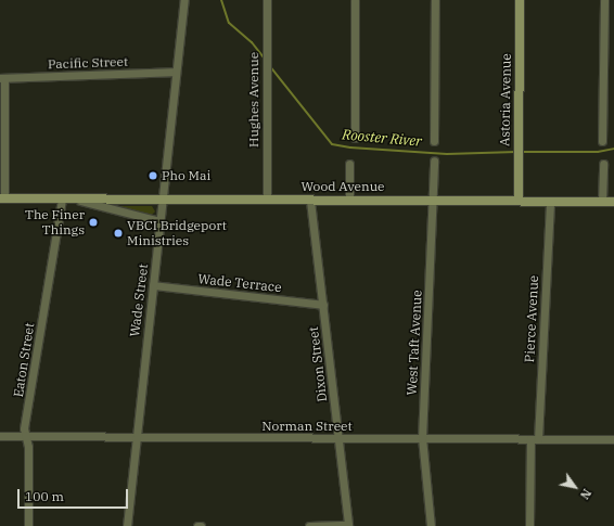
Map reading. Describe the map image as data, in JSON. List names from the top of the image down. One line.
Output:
{"streets":{"street":["Pacific Street","Hughes Avenue","Astoria Avenue","Wood Avenue","Wade Terrace","Wade Street","Pierce Avenue","West Taft Avenue","Eaton Street","Dixon Street","Norman Street"]},"crossings":[["Pacific Street","Wade Street"],["Hughes Avenue","Wood Avenue"],["Astoria Avenue","Wood Avenue"],["Wood Avenue","Wade Street"],["Wood Avenue","Pierce Avenue"],["Wood Avenue","West Taft Avenue"],["Wood Avenue","Eaton Street"],["Wood Avenue","Dixon Street"],["Wade Terrace","Wade Street"],["Wade Terrace","Dixon Street"],["Wade Street","Norman Street"],["Pierce Avenue","Norman Street"],["West Taft Avenue","Norman Street"],["Eaton Street","Norman Street"],["Dixon Street","Norman Street"]],"water":["Rooster River"],"places":["Pho Mai","The Finer Things","VBCI Bridgeport Ministries"],"scale_bar":"100 m","north":"bottom right"}
